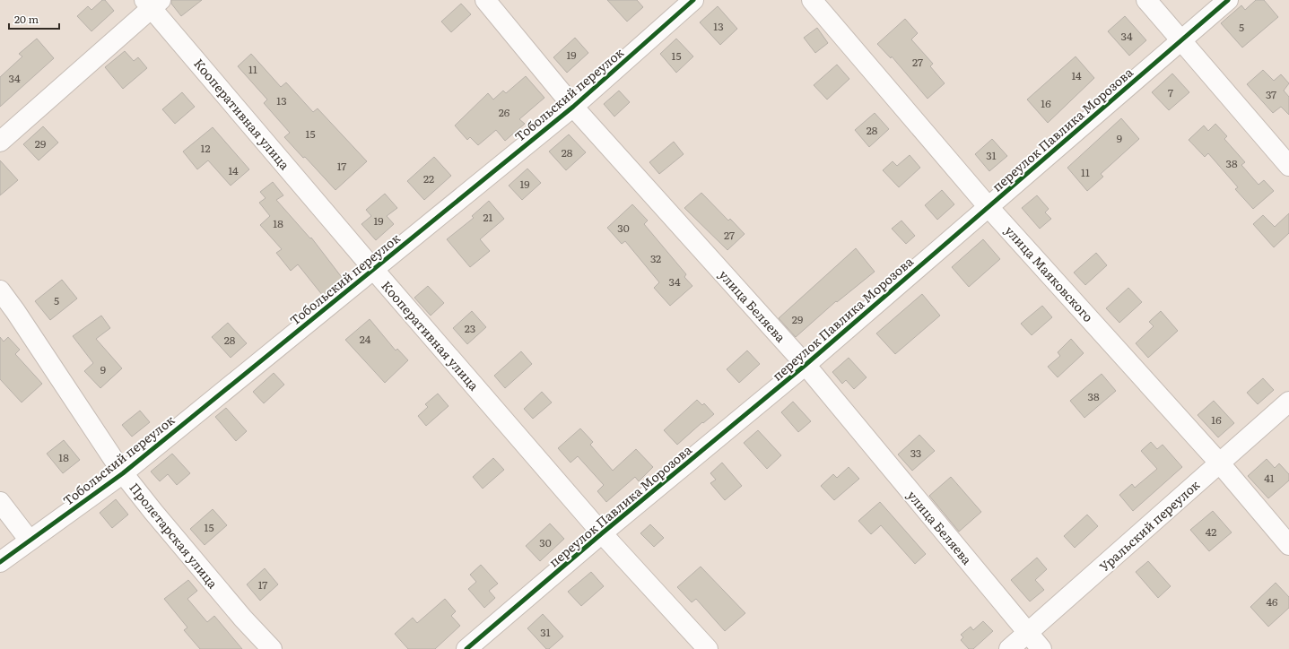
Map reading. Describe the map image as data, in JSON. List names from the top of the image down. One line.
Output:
{"streets":{"street":["Тобольский переулок","Кооперативная улица","переулок Павлика Морозова","улица Маяковского","улица Беляева","Уральский переулок","Пролетарская улица"]},"crossings":[["Тобольский переулок","Кооперативная улица"],["Тобольский переулок","улица Беляева"],["Тобольский переулок","Пролетарская улица"],["Кооперативная улица","переулок Павлика Морозова"],["переулок Павлика Морозова","улица Маяковского"],["переулок Павлика Морозова","улица Беляева"],["улица Маяковского","Уральский переулок"],["улица Беляева","Уральский переулок"]],"house_numbers":["13","5","34","19","15","27","11","14","34","7","37","13","16","26","28","15","9","29","12","28","31","38","17","14","11","22","19","21","19","18","30","27","32","34","5","29","23","24","28","9","38","16","33","18","41","15","42","30","17","46","31"],"scale_bar":"20 m"}
